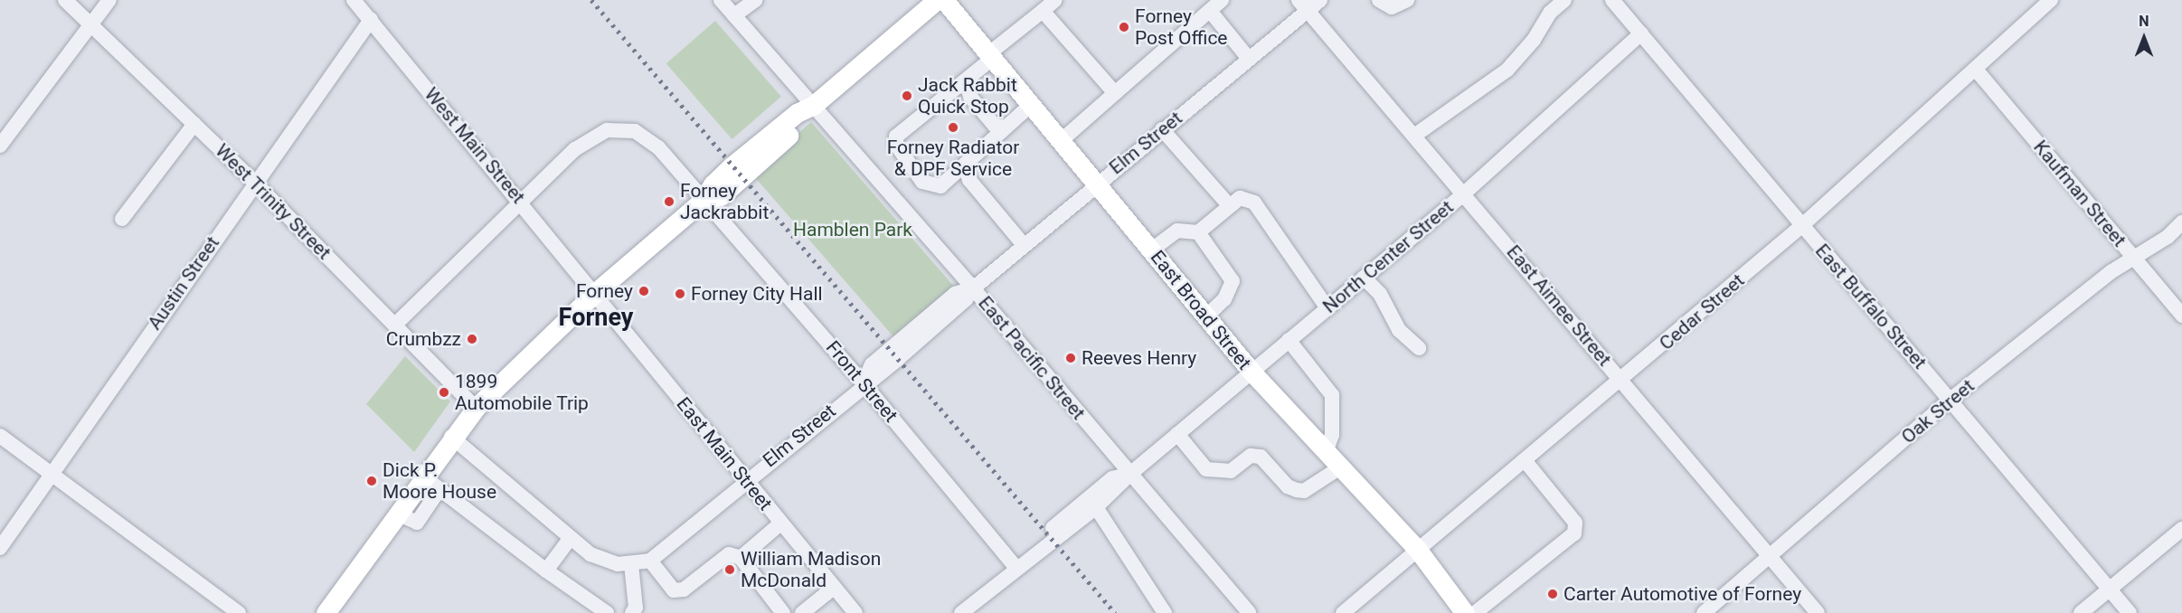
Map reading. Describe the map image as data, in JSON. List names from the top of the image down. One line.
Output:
{"streets":{"main road":["East Broad Street"],"street":["Elm Street","West Main Street","Kaufman Street","West Trinity Street","North Center Street","Austin Street","East Aimee Street","East Buffalo Street","Cedar Street","East Pacific Street","Front Street","Oak Street","East Main Street"]},"crossings":[["Elm Street","East Aimee Street"],["Elm Street","East Broad Street"],["Elm Street","East Pacific Street"],["Elm Street","Front Street"],["Elm Street","East Main Street"],["West Main Street","Austin Street"],["West Main Street","Front Street"],["West Main Street","East Main Street"],["Kaufman Street","Cedar Street"],["Kaufman Street","Oak Street"],["West Trinity Street","Austin Street"],["West Trinity Street","Front Street"],["North Center Street","East Aimee Street"],["North Center Street","East Buffalo Street"],["North Center Street","East Broad Street"],["North Center Street","East Pacific Street"],["East Aimee Street","Cedar Street"],["East Aimee Street","Oak Street"],["East Buffalo Street","Cedar Street"],["East Buffalo Street","Oak Street"],["East Broad Street","Cedar Street"]],"districts":["Forney"],"parks":["Hamblen Park"],"places":["Forney Post Office","Jack Rabbit Quick Stop","Forney Radiator & DPF Service","Forney Jackrabbit","Forney","Forney City Hall","Crumbzz","Reeves Henry","1899 Automobile Trip","Dick P. Moore House","William Madison McDonald","Carter Automotive of Forney"],"north":"top"}
